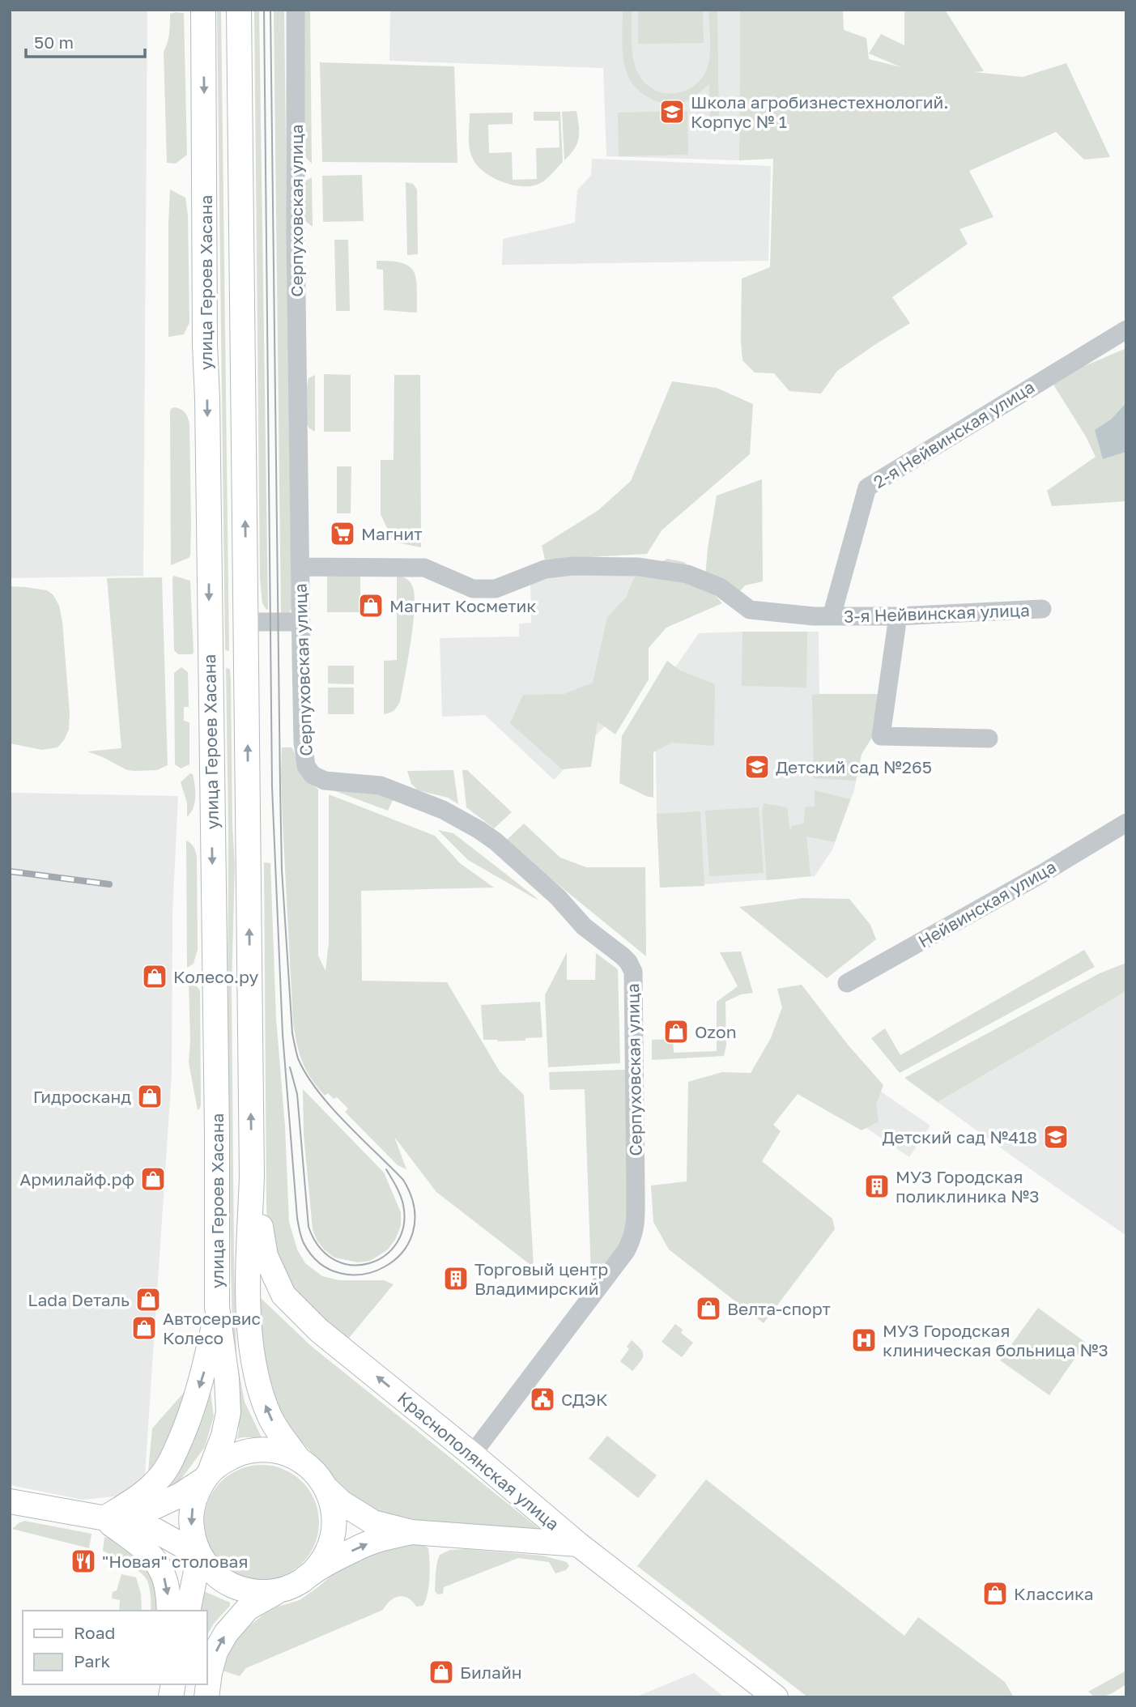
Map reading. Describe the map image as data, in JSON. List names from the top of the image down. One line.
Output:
{"streets":{"main road":["улица Героев Хасана","Краснополянская улица"],"street":["Серпуховская улица","2-я Нейвинская улица","3-я Нейвинская улица","Нейвинская улица"]},"crossings":[["Серпуховская улица","3-я Нейвинская улица"],["Серпуховская улица","Краснополянская улица"],["улица Героев Хасана","Краснополянская улица"],["2-я Нейвинская улица","3-я Нейвинская улица"]],"one_way":["Краснополянская улица"],"places":{"school or university":["Школа агробизнестехнологий. Корпус № 1","Детский сад №265","Детский сад №418"],"supermarket":["Магнит"],"shop":["Магнит Косметик","Колесо.ру","Ozon","Гидросканд","Армилайф.рф","Lada Dеталь","Велта-спорт","Автосервис Колесо","Классика","Билайн"],"building":["МУЗ Городская поликлиника №3","Торговый центр Владимирский"],"hospital":["МУЗ Городская клиническая больница №3"],"public building":["СДЭК"],"restaurant":["\"Новая\" столовая"]},"legend":["Road","Park"],"scale_bar":"50 m"}
